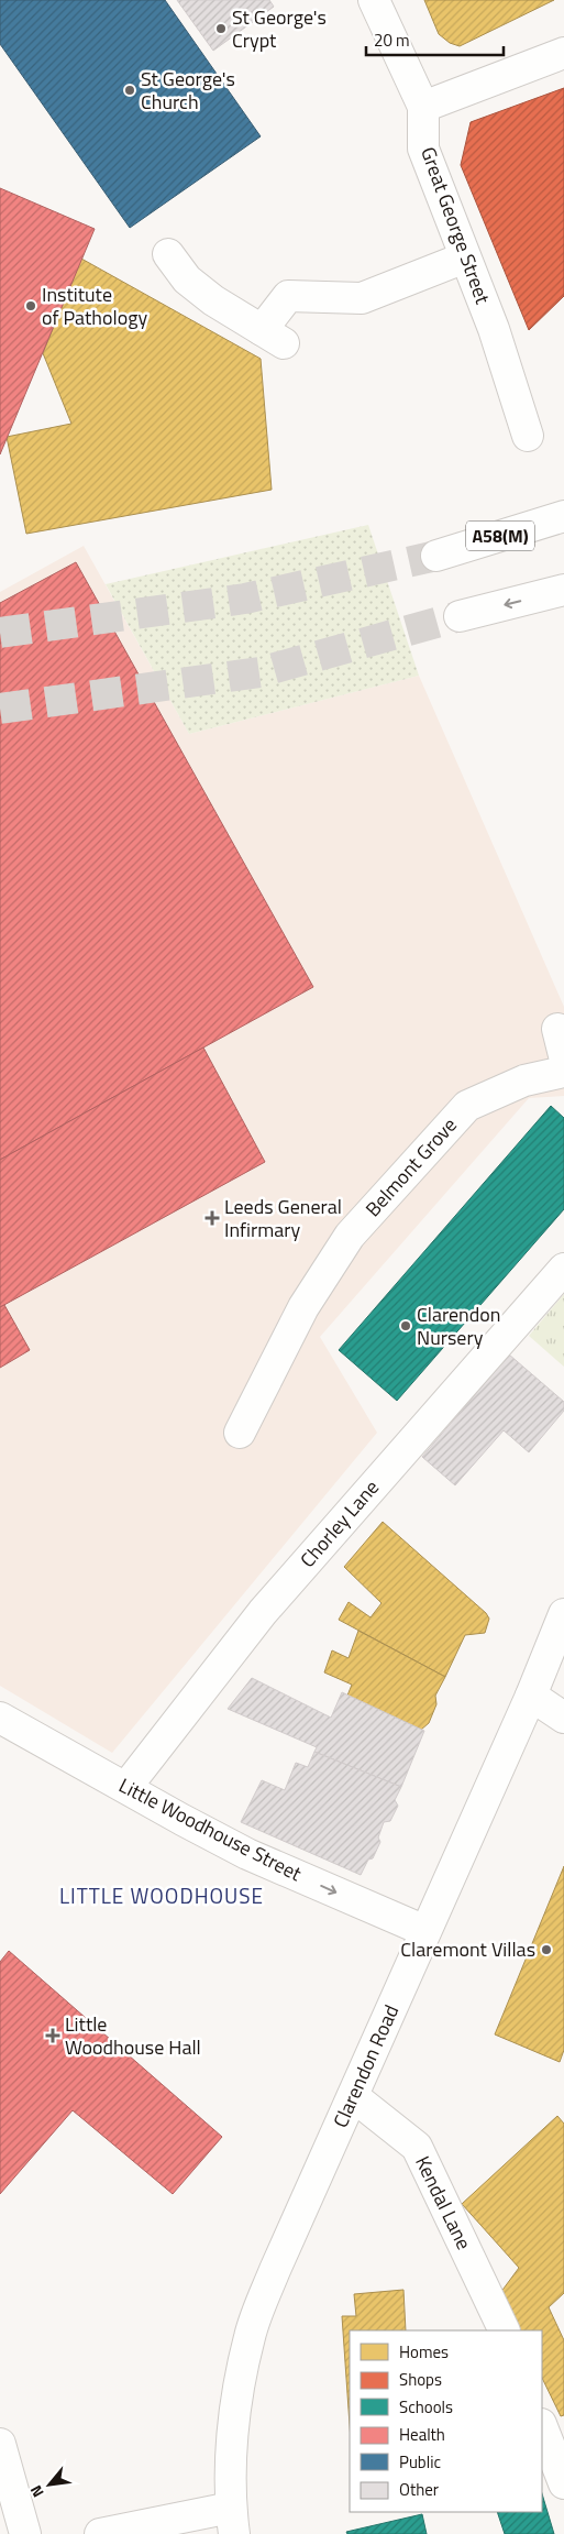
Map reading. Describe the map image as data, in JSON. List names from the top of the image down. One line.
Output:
{"streets":{"main road":["Great George Street","A58(M)","Belmont Grove","Chorley Lane","Little Woodhouse Street","Clarendon Road","Kendal Lane"]},"crossings":[["Chorley Lane","Little Woodhouse Street"],["Little Woodhouse Street","Clarendon Road"],["Clarendon Road","Kendal Lane"]],"one_way":["Little Woodhouse Street"],"districts":["LITTLE WOODHOUSE"],"places":{"other":["St George's Crypt","St George's Church","Institute of Pathology","Clarendon Nursery","Claremont Villas"],"health":["Leeds General Infirmary","Little Woodhouse Hall"]},"legend":["Homes","Shops","Schools","Health","Public","Other"],"scale_bar":"20 m","north":"bottom left"}
